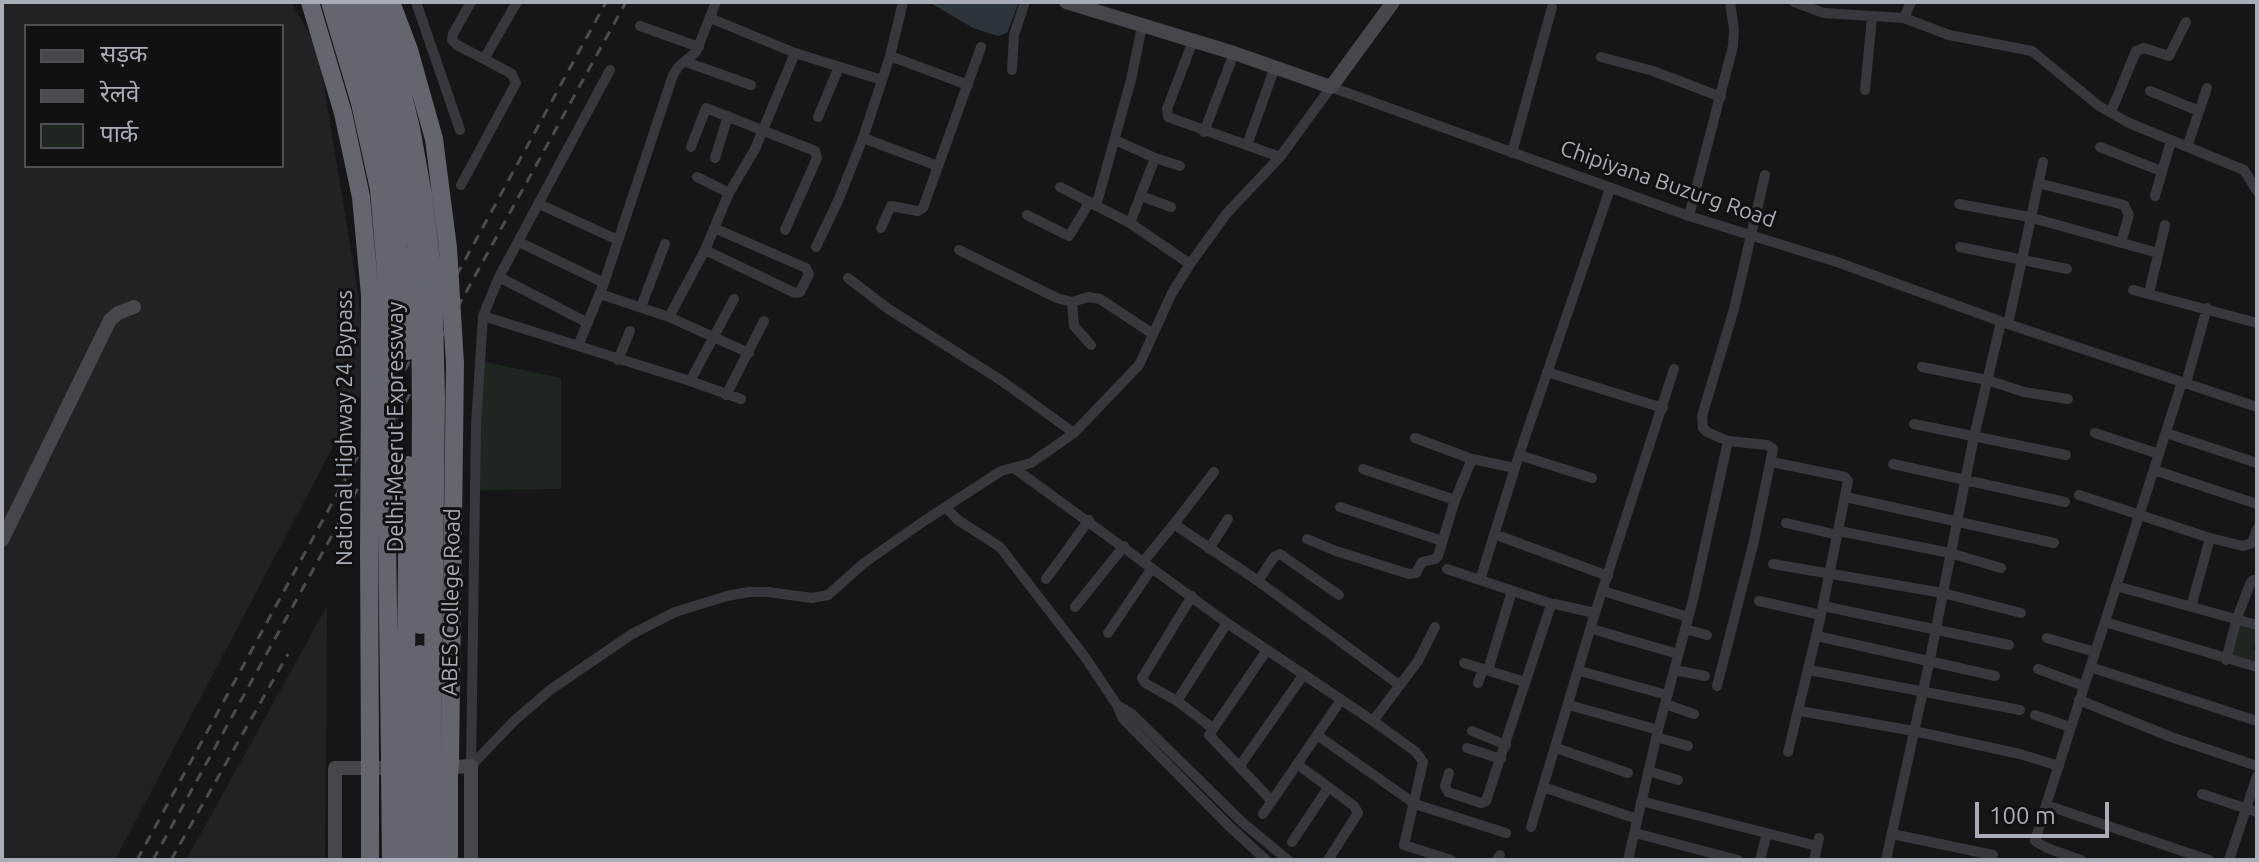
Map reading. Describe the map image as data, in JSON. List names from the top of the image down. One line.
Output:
{"streets":{"highway":["Delhi-Meerut Expressway","National Highway 24 Bypass"],"street":["Chipiyana Buzurg Road","ABES College Road"]},"legend":["सड़क","रेलवे","पार्क"],"scale_bar":"100 m"}
